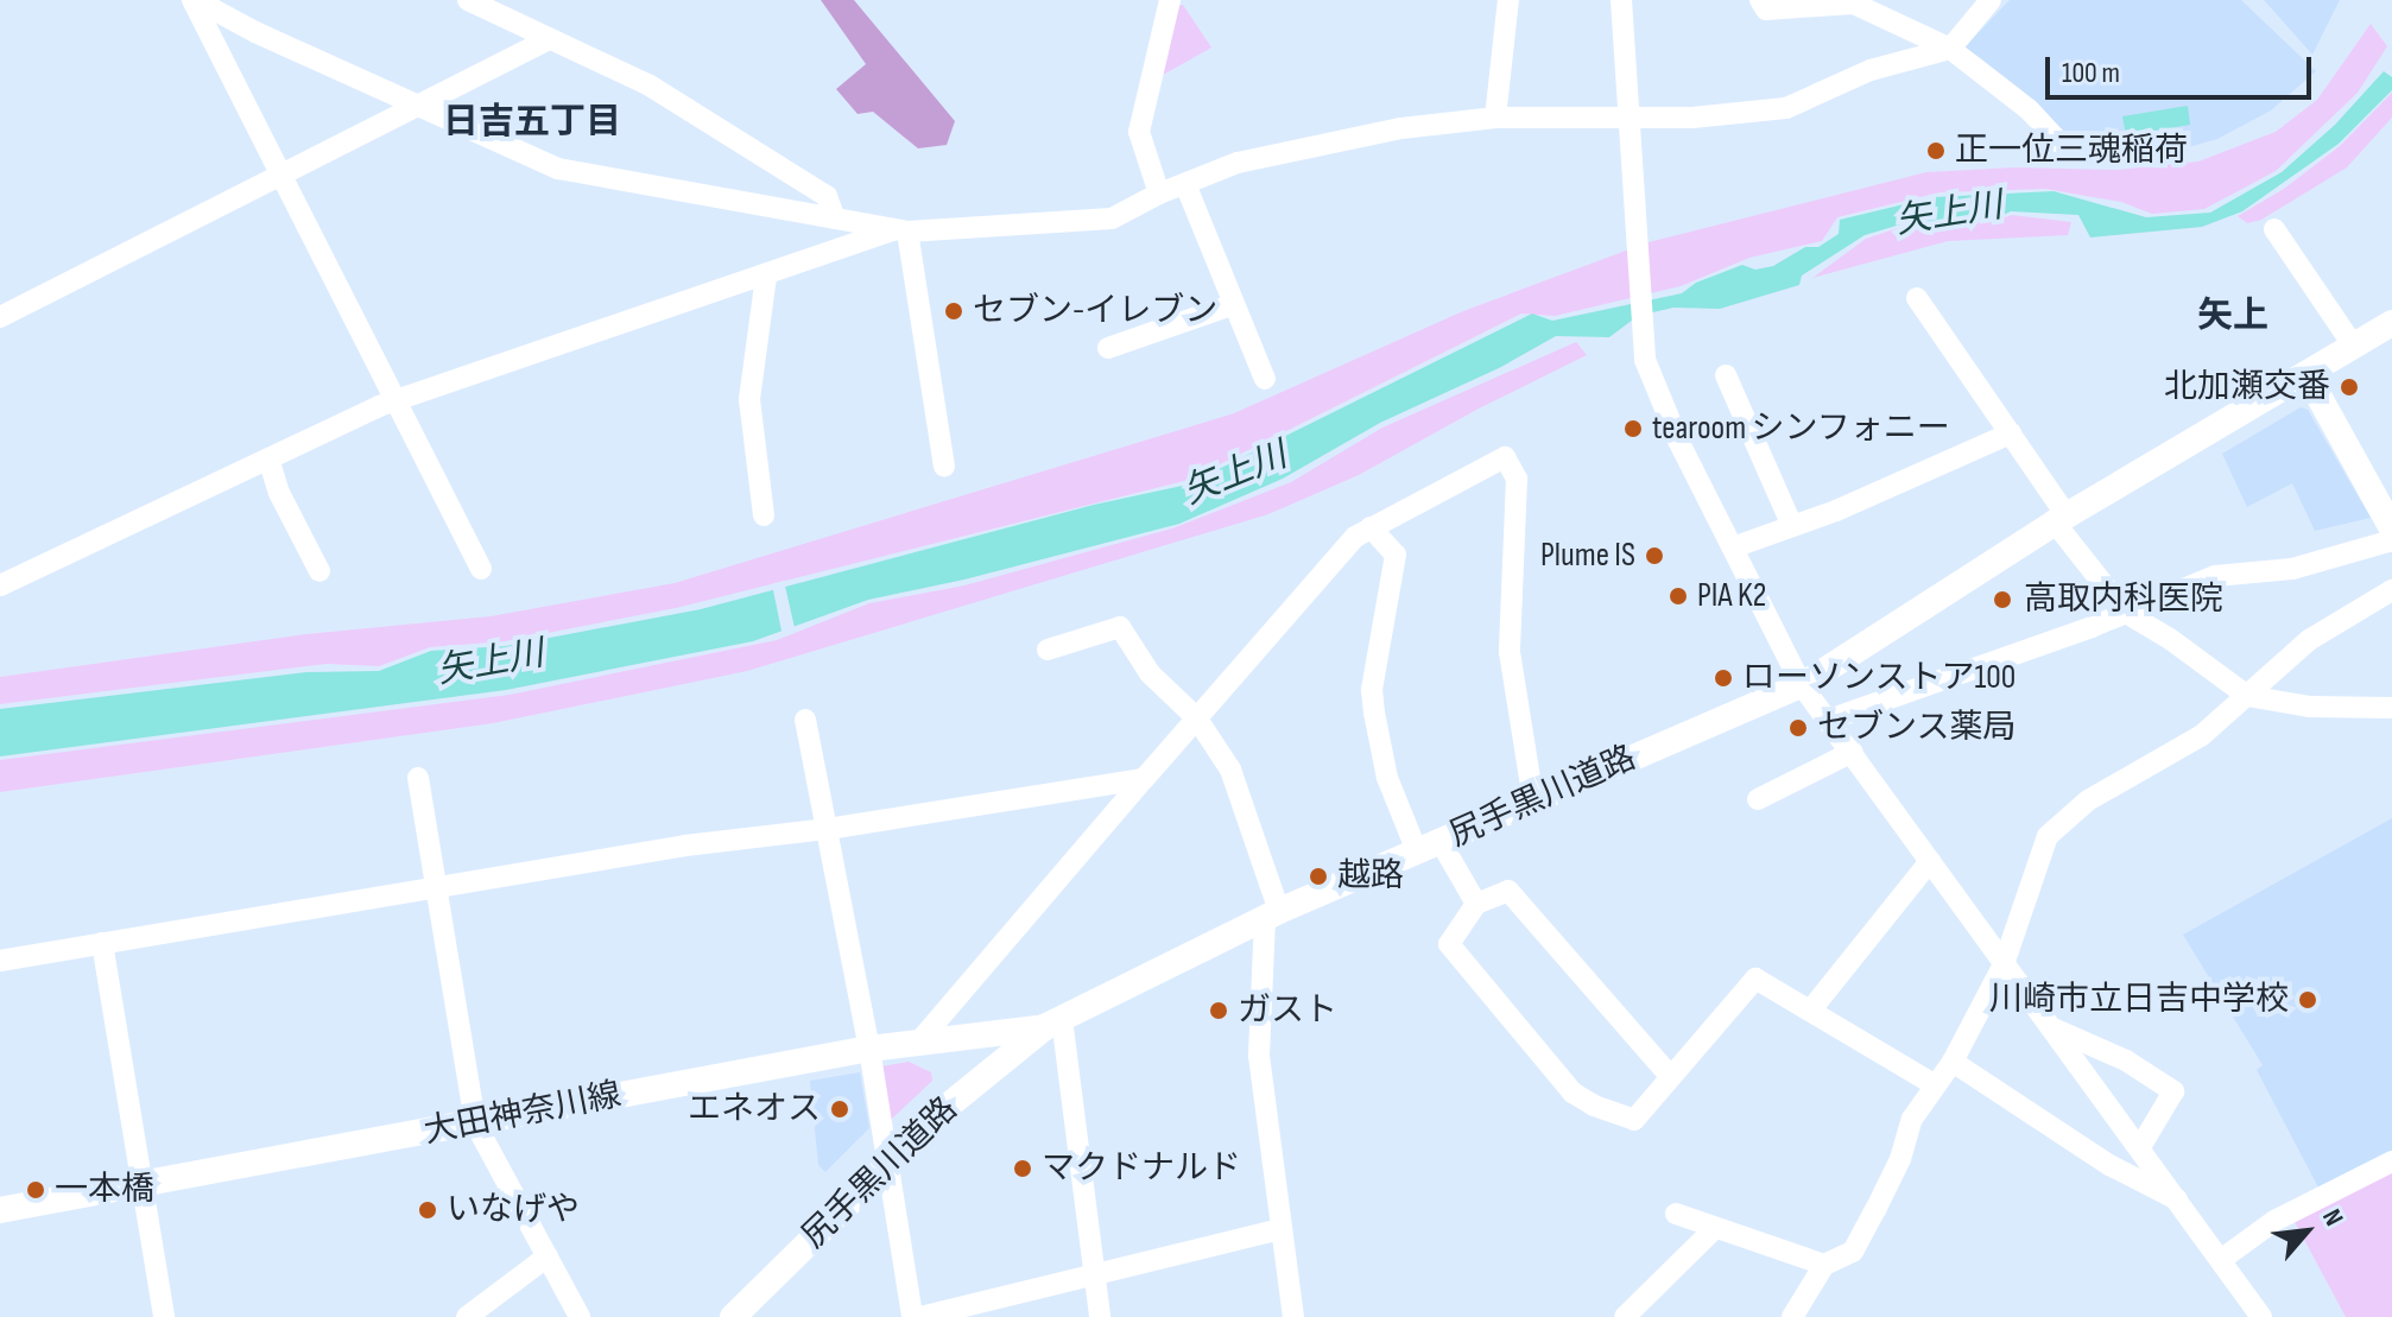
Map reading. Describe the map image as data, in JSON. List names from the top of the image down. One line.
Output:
{"streets":{"main road":["尻手黒川道路","大田神奈川線"]},"crossings":[["尻手黒川道路","大田神奈川線"]],"districts":["日吉五丁目","矢上"],"water":["矢上川"],"places":["正一位三魂稲荷","セブン-イレブン","北加瀬交番","tearoom シンフォニー","Plume IS","PIA K2","高取内科医院","ローソンストア100","セブンス薬局","越路","川崎市立日吉中学校","ガスト","エネオス","マクドナルド","一本橋","いなげや"],"scale_bar":"100 m","north":"top right"}
